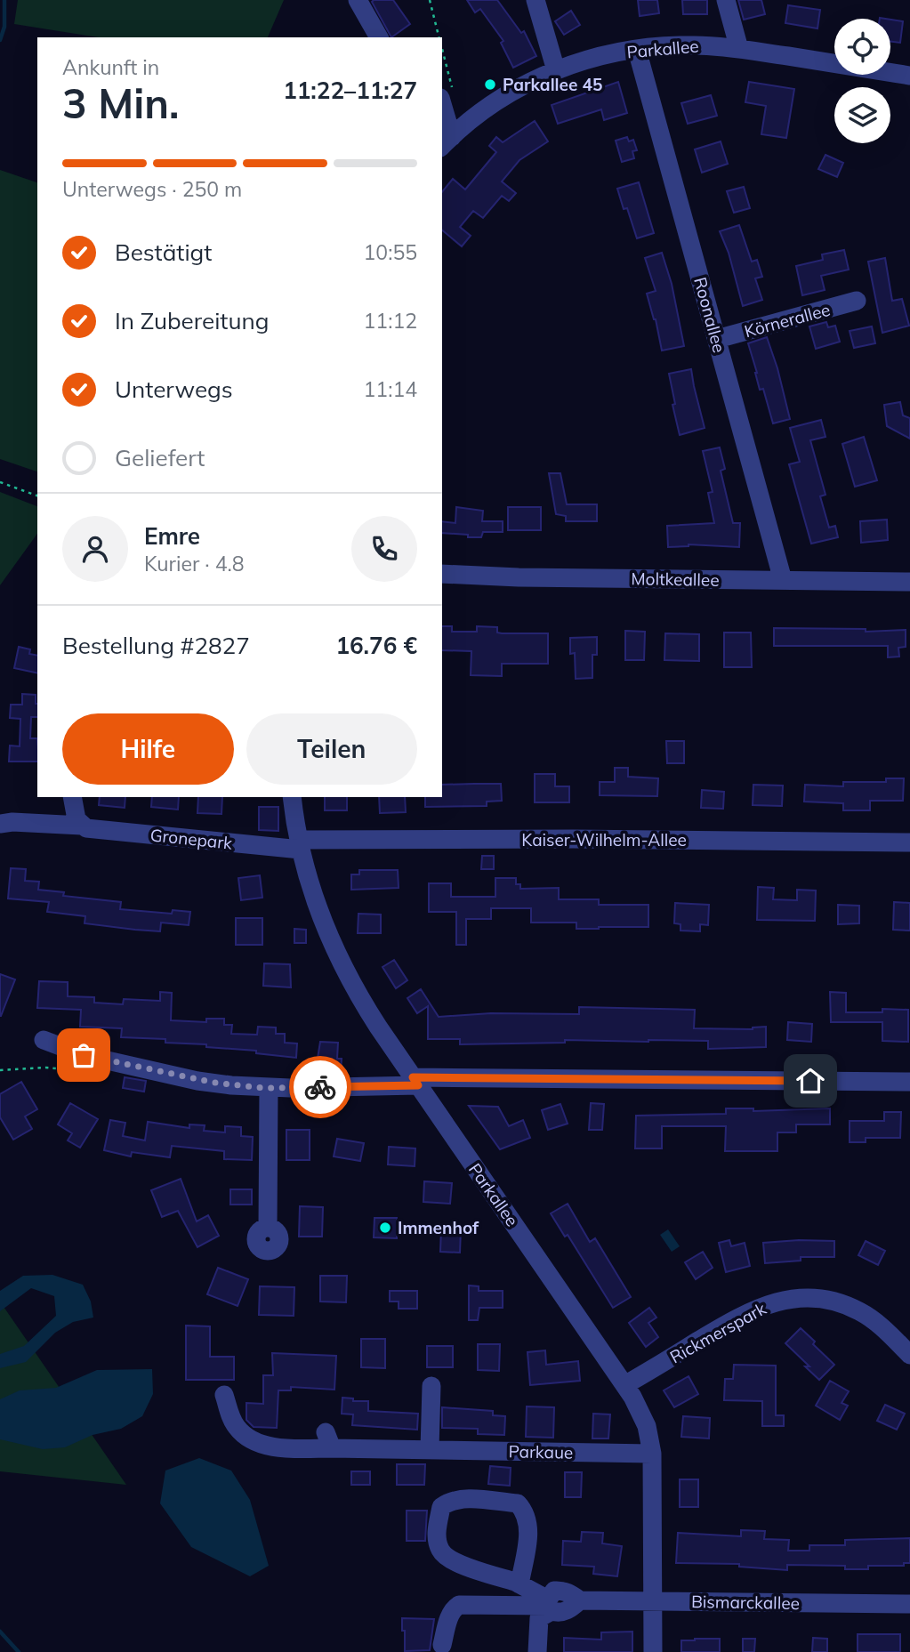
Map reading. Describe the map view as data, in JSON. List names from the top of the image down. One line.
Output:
{"streets":{"street":["Parkallee","Roonallee","Körnerallee","Moltkeallee","Gronepark","Kaiser-Wilhelm-Allee","Rickmerspark","Parkaue","Bismarckallee"]},"crossings":[["Parkallee","Roonallee"],["Parkallee","Gronepark"],["Parkallee","Kaiser-Wilhelm-Allee"],["Parkallee","Rickmerspark"],["Parkallee","Parkaue"],["Parkallee","Bismarckallee"],["Roonallee","Körnerallee"],["Roonallee","Moltkeallee"],["Gronepark","Kaiser-Wilhelm-Allee"]],"places":["Parkallee 45","Immenhof"],"page":{"heading":["3 Min.","Ankunft in","11:22–11:27"],"panel":["Emre","Kurier · 4.8","Bestellung #2827","16.76 €"],"bar":"Unterwegs · 250 m","list":[["Bestätigt","10:55"],["In Zubereitung","11:12"],["Unterwegs","11:14"],"Geliefert"],"buttons":["Hilfe","Teilen"]}}
